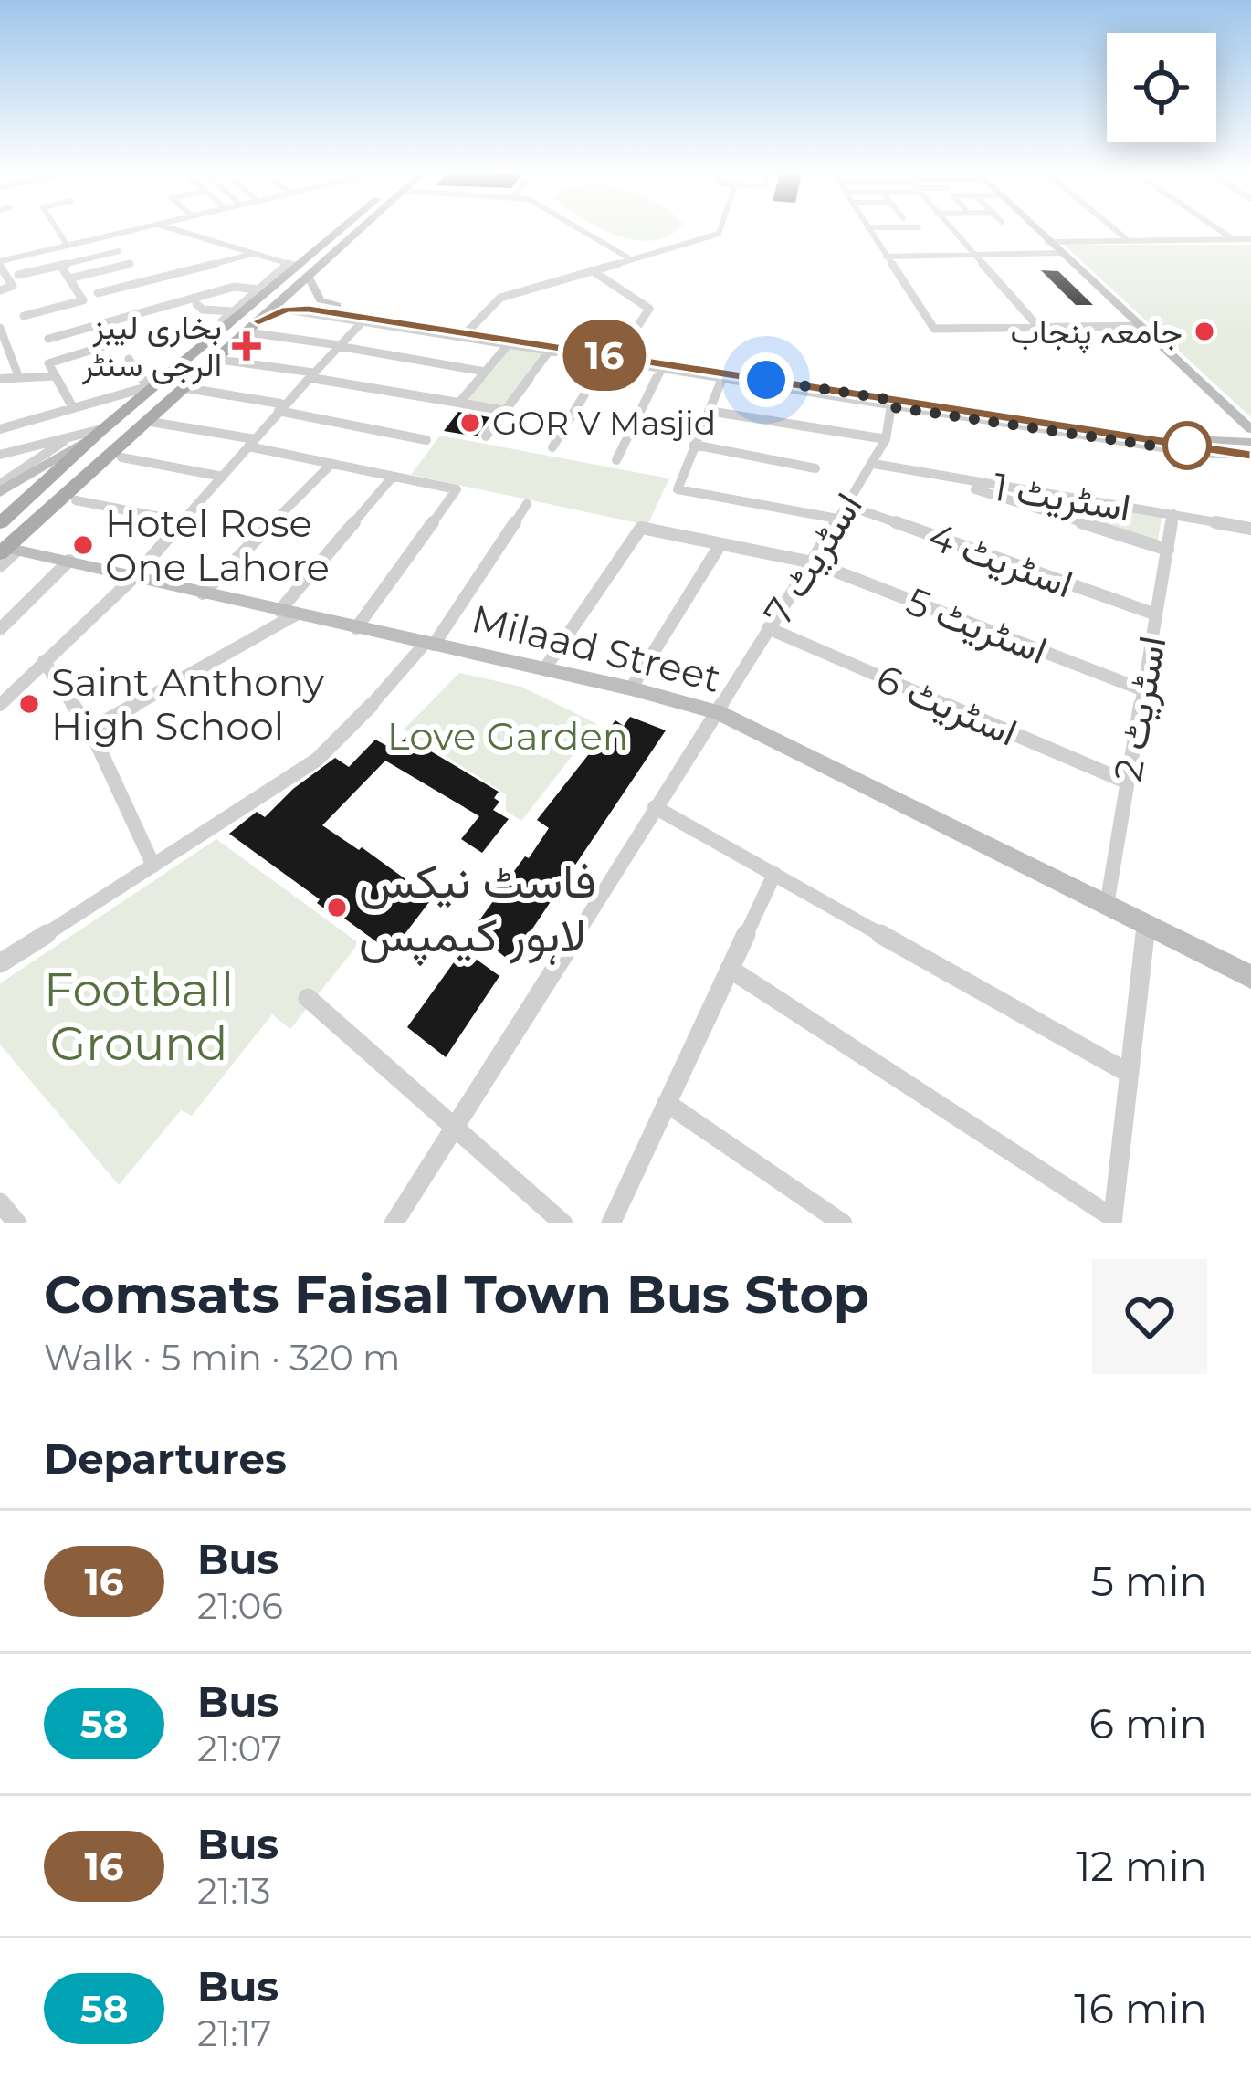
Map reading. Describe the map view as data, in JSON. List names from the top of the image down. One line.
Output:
{"streets":{"main road":["Milaad Street"],"street":["اسٹریٹ 1","اسٹریٹ 7","اسٹریٹ 4","اسٹریٹ 5","اسٹریٹ 6","اسٹریٹ 2"]},"crossings":[["اسٹریٹ 1","اسٹریٹ 7"],["اسٹریٹ 1","اسٹریٹ 2"],["اسٹریٹ 7","اسٹریٹ 4"],["اسٹریٹ 7","اسٹریٹ 5"],["اسٹریٹ 7","Milaad Street"],["اسٹریٹ 7","اسٹریٹ 6"],["اسٹریٹ 4","اسٹریٹ 2"],["اسٹریٹ 5","Milaad Street"],["اسٹریٹ 5","اسٹریٹ 2"],["Milaad Street","اسٹریٹ 2"],["اسٹریٹ 6","اسٹریٹ 2"]],"parks":["Love Garden","Football Ground"],"places":{"other":["جامعہ پنجاب","GOR V Masjid","Hotel Rose One Lahore","Saint Anthony High School","فاسٹ نیکس لاہور کیمپس"],"health":["بخاری لیبز الرجی سنٹر"]},"lines":["bus line 16"],"page":{"on_map":"16","heading":[["Comsats Faisal Town Bus Stop","Walk · 5 min · 320 m"],"Departures"],"list":[{"mark":"16","name":"Bus","note":"21:06","value":"5 min"},{"mark":"58","name":"Bus","note":"21:07","value":"6 min"},{"mark":"16","name":"Bus","note":"21:13","value":"12 min"},{"mark":"58","name":"Bus","note":"21:17","value":"16 min"}]}}
